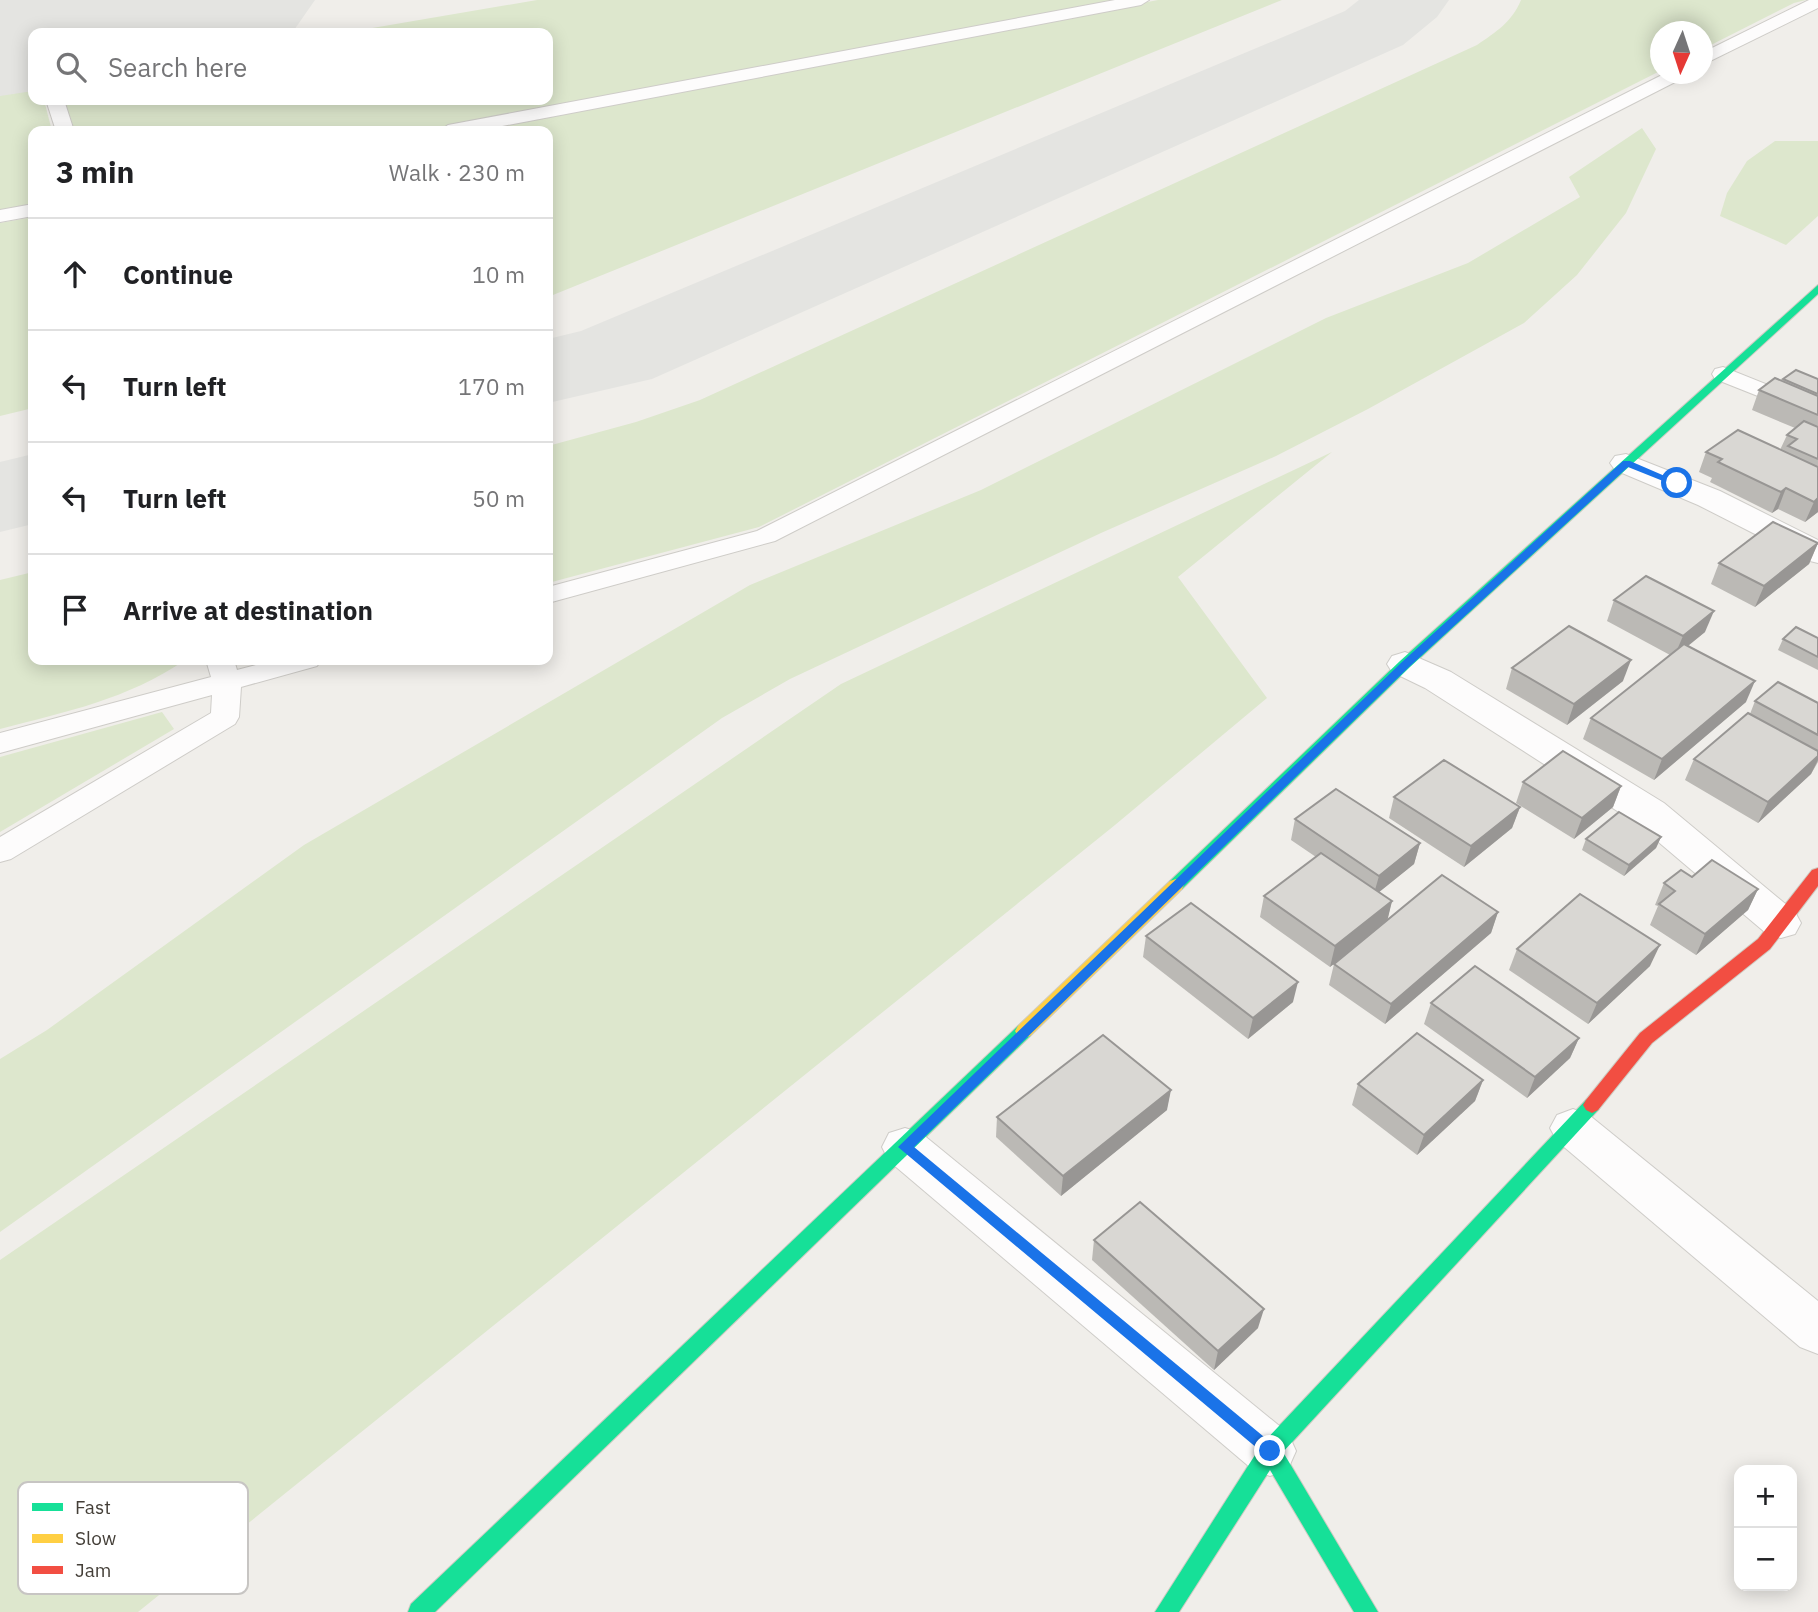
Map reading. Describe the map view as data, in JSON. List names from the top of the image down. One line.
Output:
{"legend":["Fast","Slow","Jam"],"north":"bottom","page":{"search":"Search here","heading":["3 min","Walk · 230 m"],"list":[["Continue","10 m"],["Turn left","170 m"],["Turn left","50 m"],"Arrive at destination"],"map_buttons":["+","−"]}}
